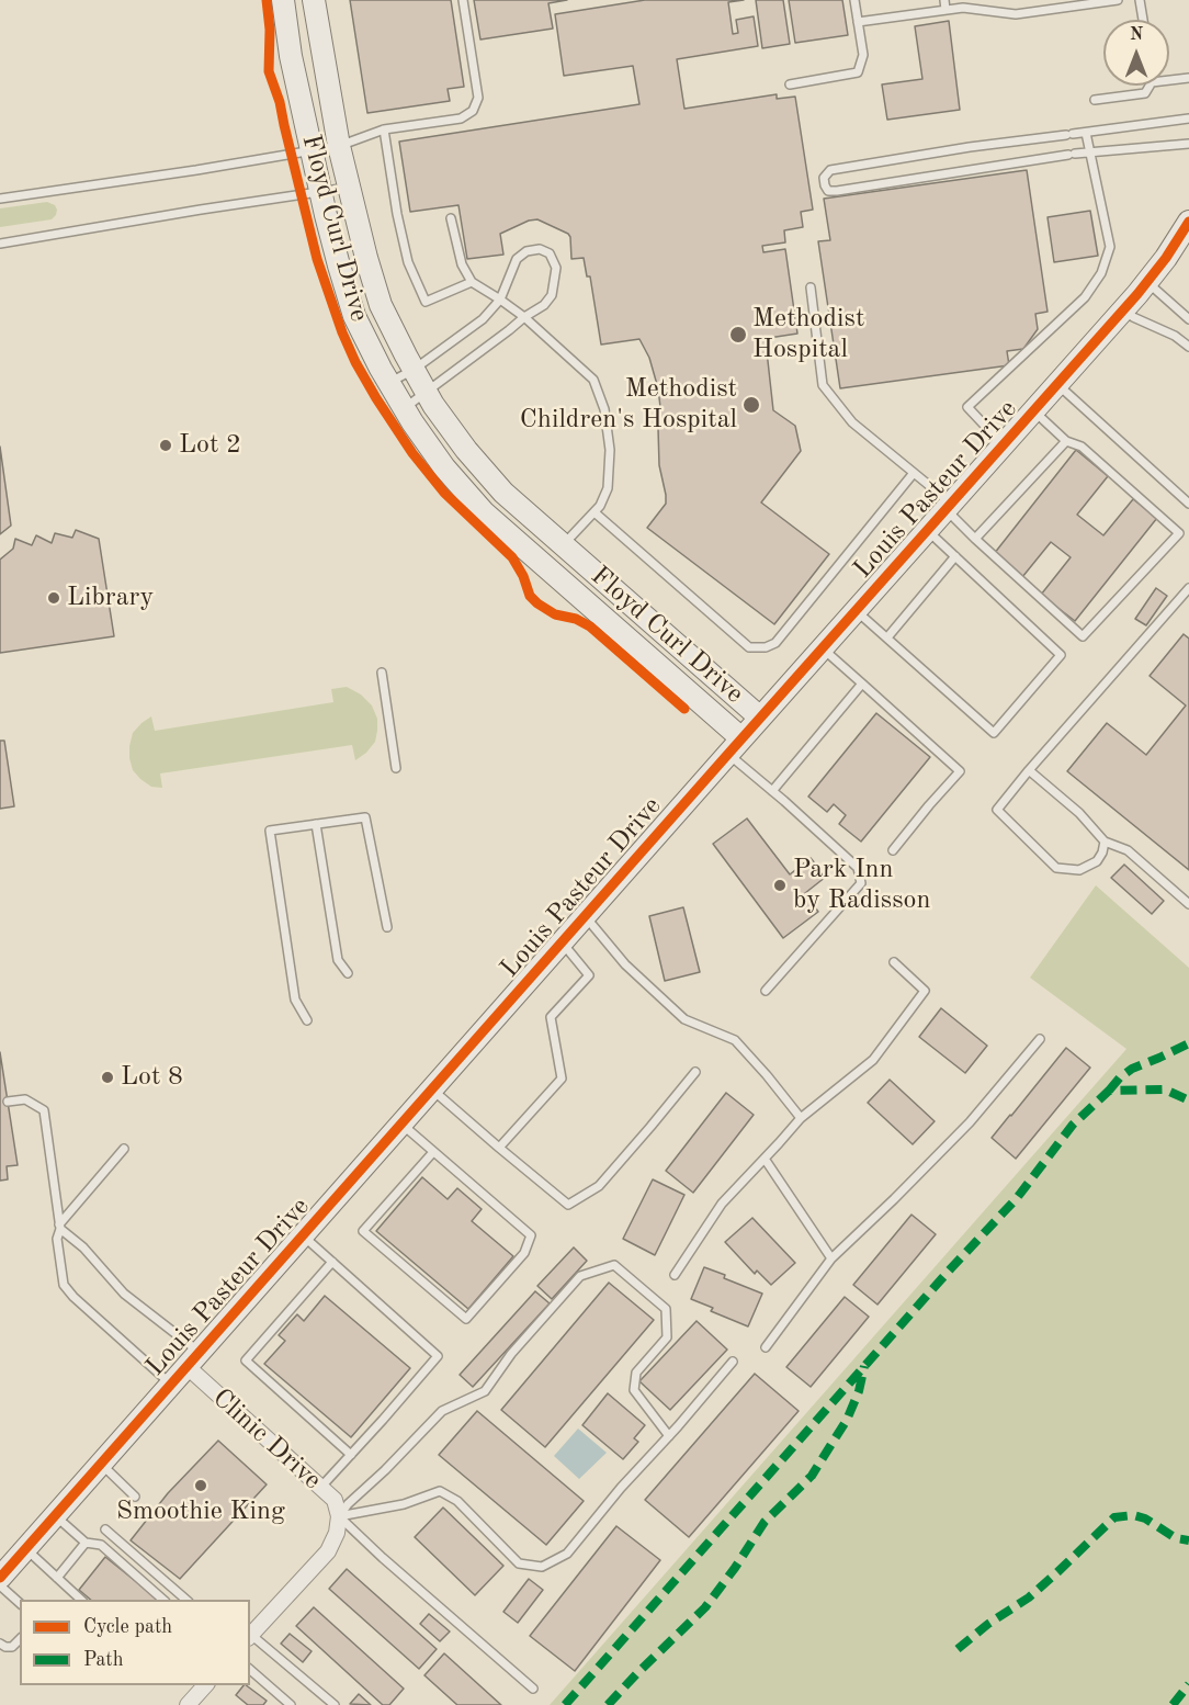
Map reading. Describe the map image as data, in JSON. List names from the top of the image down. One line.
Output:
{"streets":{"street":["Floyd Curl Drive","Louis Pasteur Drive","Clinic Drive"]},"crossings":[["Floyd Curl Drive","Louis Pasteur Drive"],["Louis Pasteur Drive","Clinic Drive"]],"places":["Methodist Hospital","Methodist Children's Hospital","Lot 2","Library","Park Inn by Radisson","Lot 8","Smoothie King"],"legend":["Cycle path","Path"],"north":"top"}
